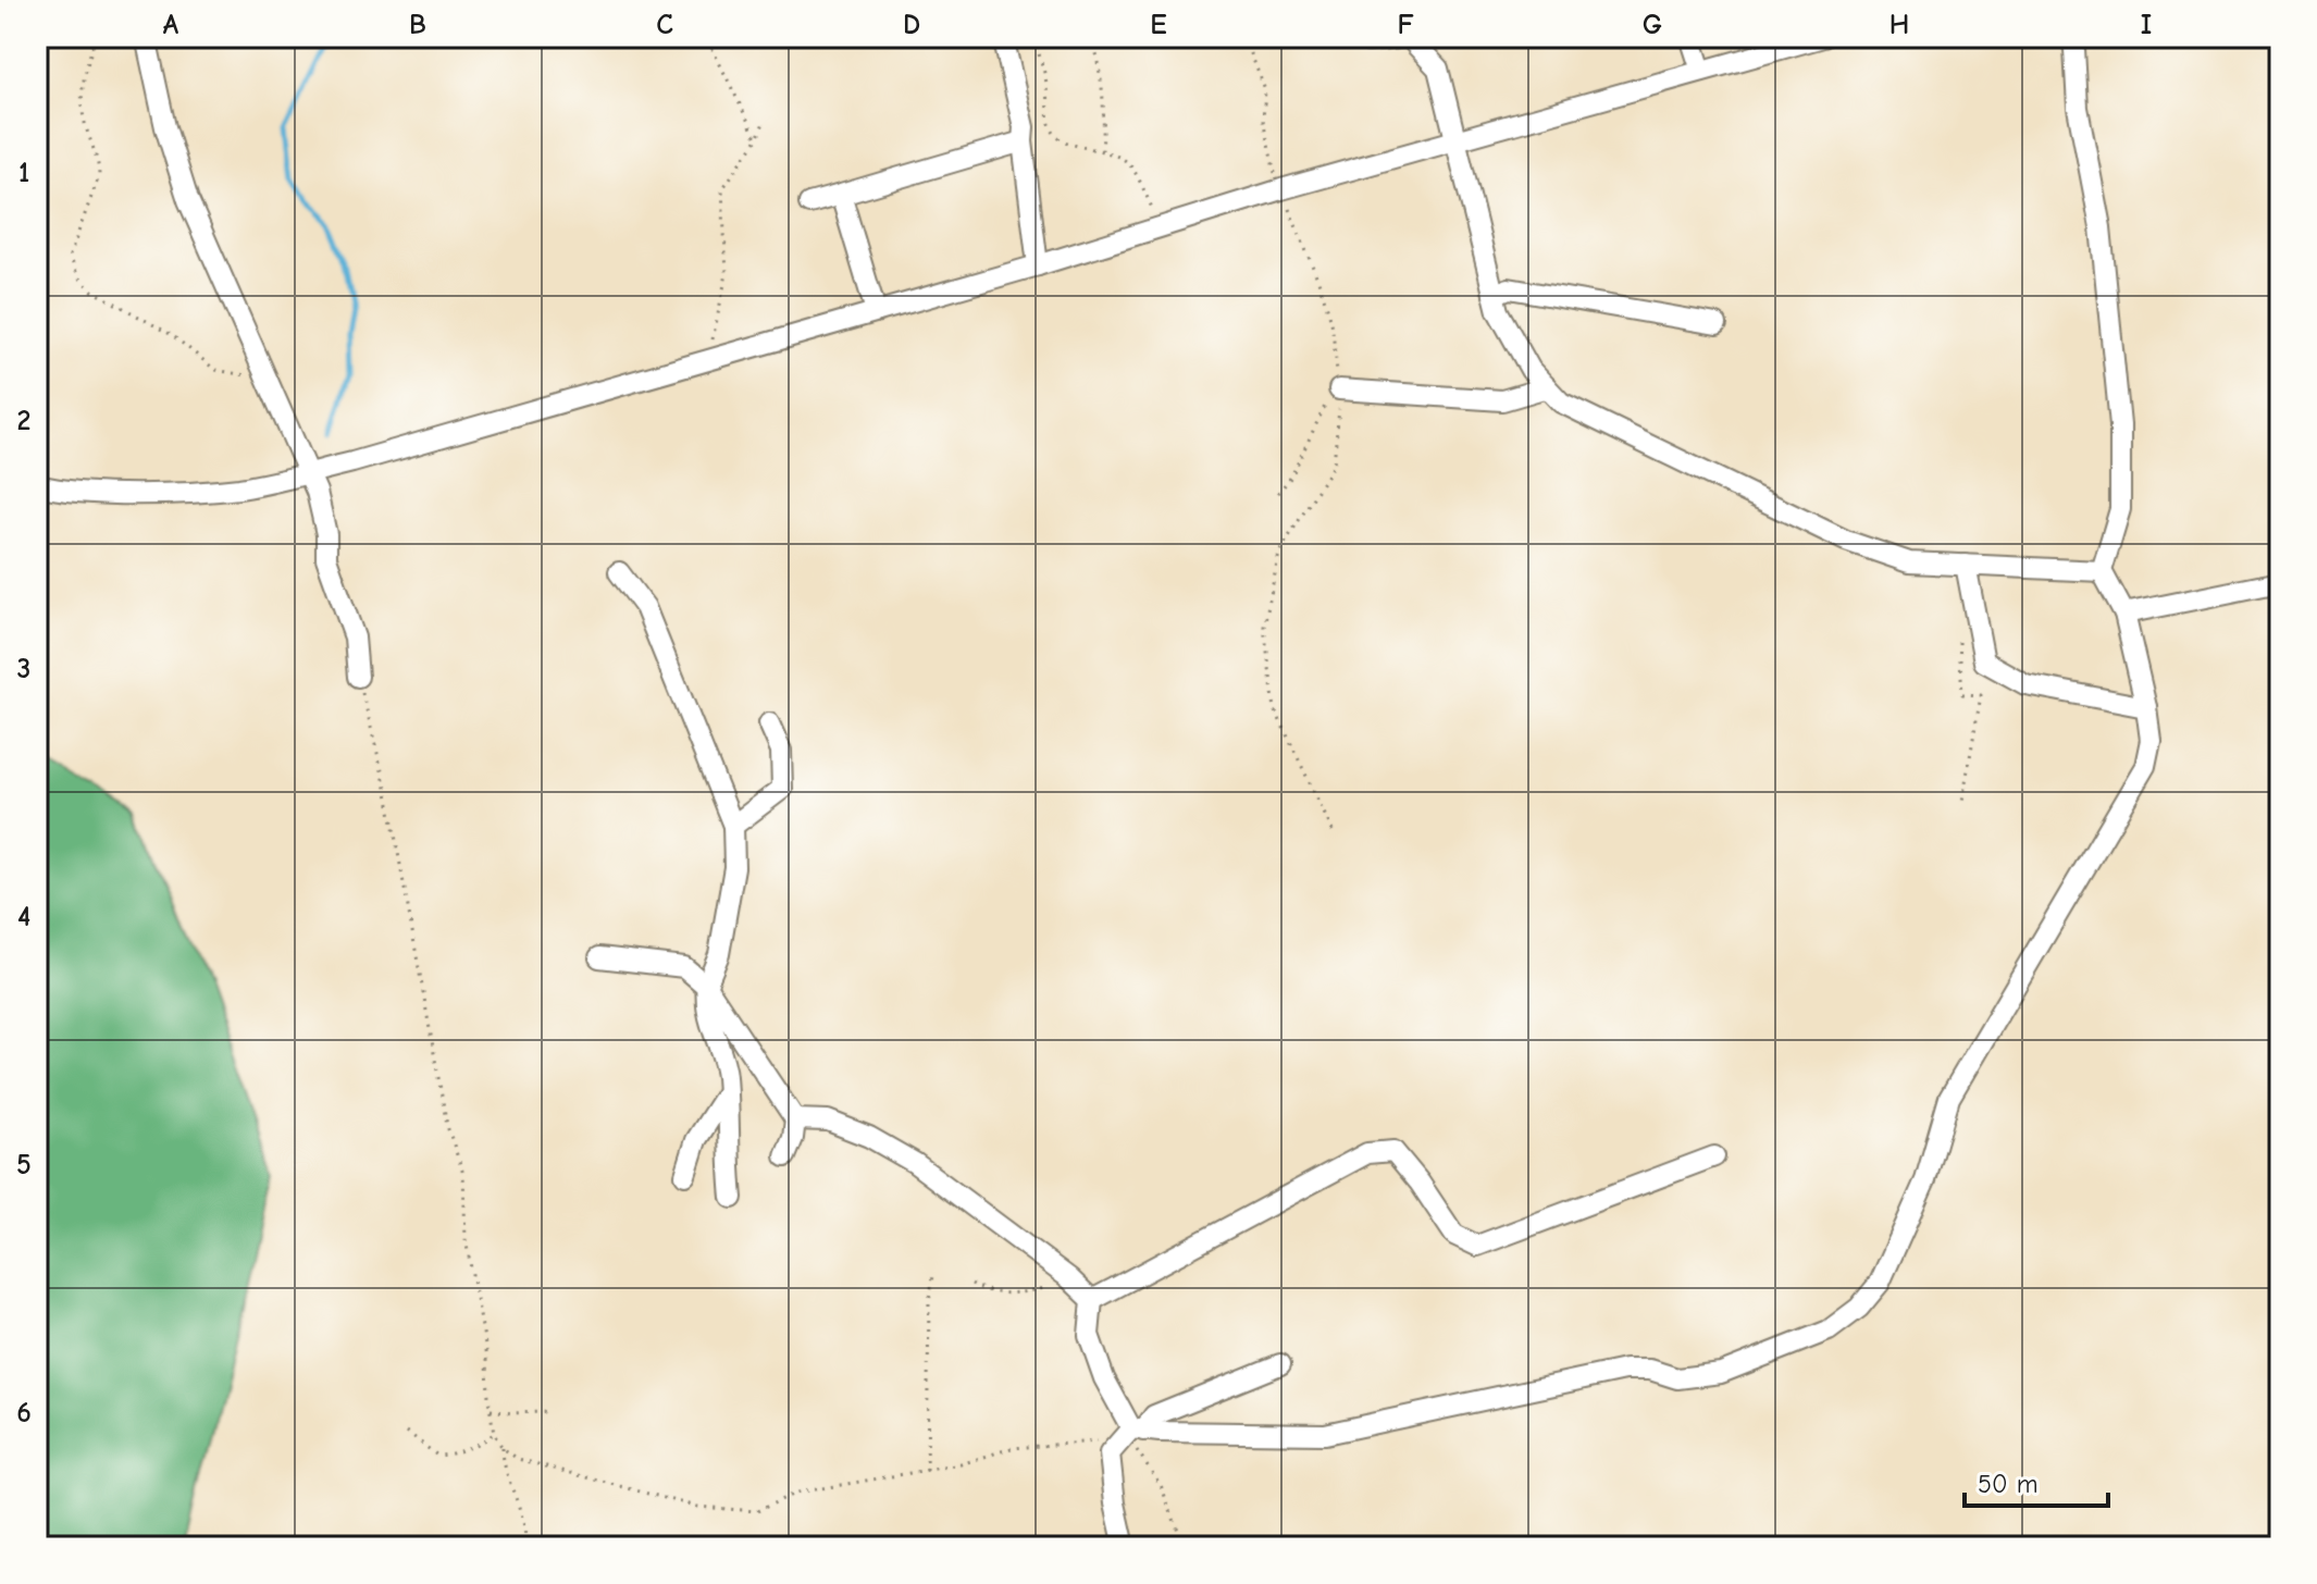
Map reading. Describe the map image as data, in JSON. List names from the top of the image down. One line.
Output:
{"scale_bar":"50 m","grid":{"columns":["A","B","C","D","E","F","G","H","I"],"rows":["1","2","3","4","5","6"]}}
